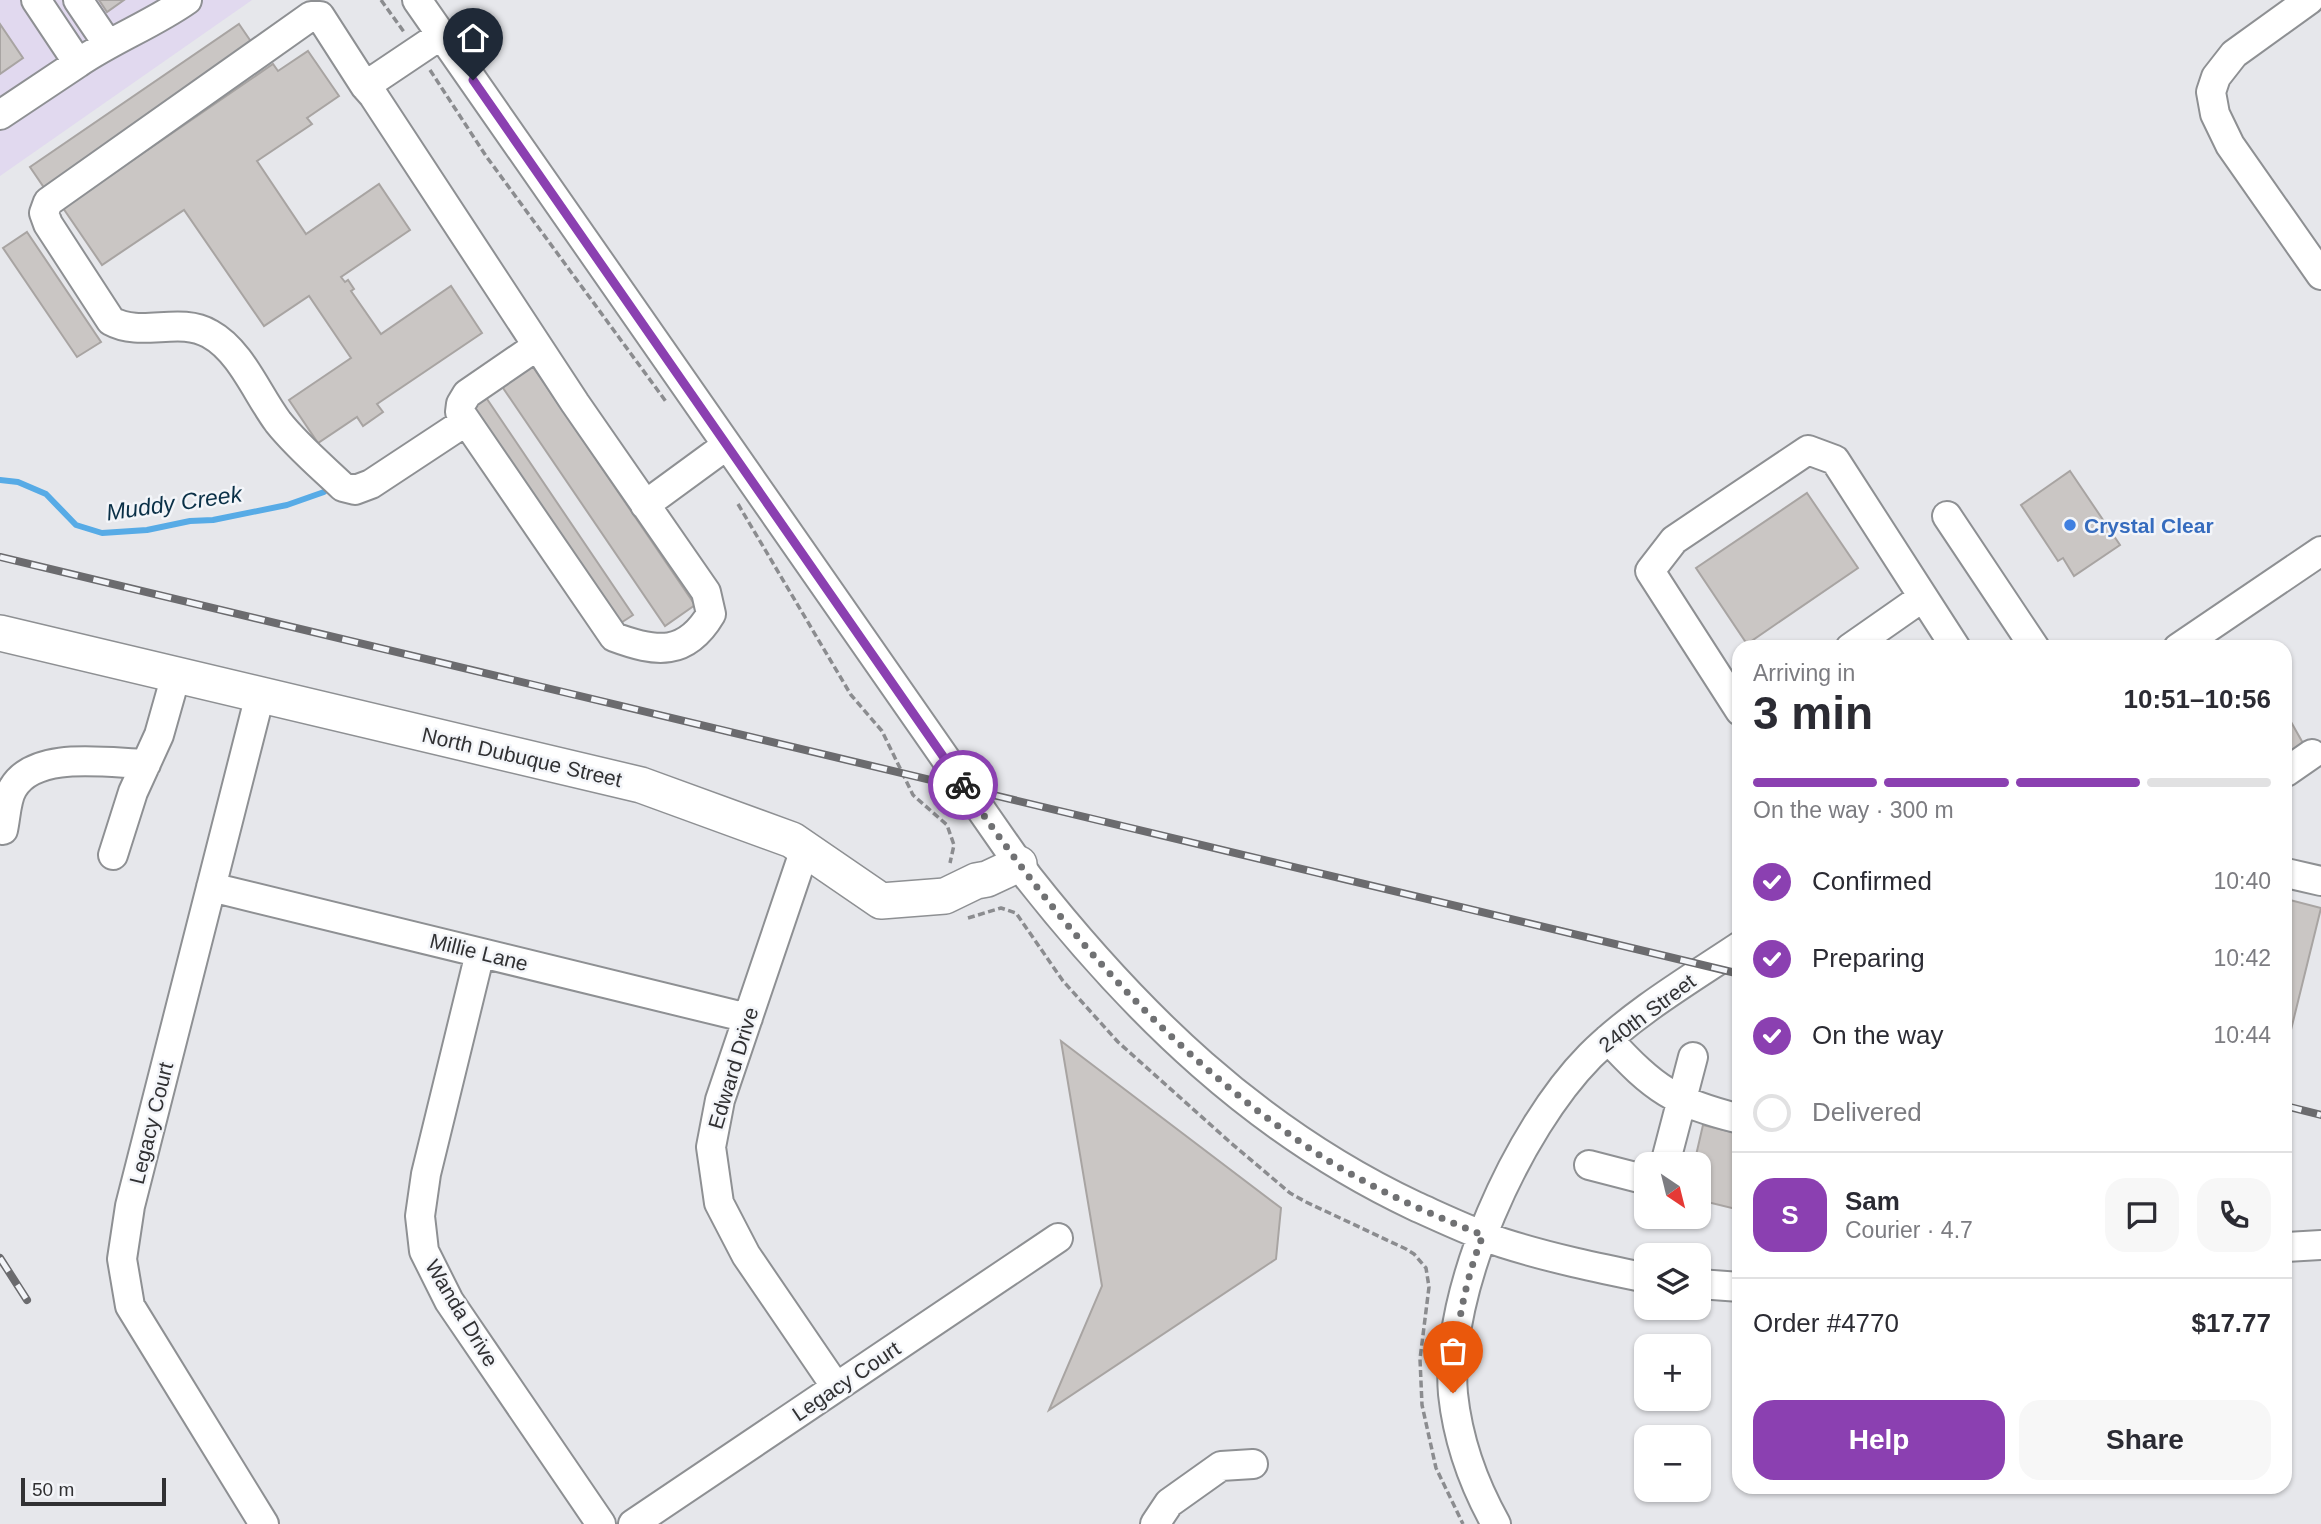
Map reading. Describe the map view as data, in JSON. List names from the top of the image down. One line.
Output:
{"streets":{"main road":["North Dubuque Street"],"street":["Millie Lane","240th Street","Edward Drive","Legacy Court","Wanda Drive"]},"crossings":[["North Dubuque Street","Edward Drive"],["North Dubuque Street","Legacy Court"],["Millie Lane","Edward Drive"],["Millie Lane","Legacy Court"],["Millie Lane","Wanda Drive"],["Edward Drive","Legacy Court"]],"water":["Muddy Creek"],"places":["Crystal Clear"],"scale_bar":"50 m","north":"bottom right","page":{"heading":["3 min","Arriving in","10:51–10:56"],"panel":["Sam","Courier · 4.7","Order #4770","$17.77"],"bar":"On the way · 300 m","list":[["Confirmed","10:40"],["Preparing","10:42"],["On the way","10:44"],"Delivered"],"map_buttons":["+","−"],"round":"S","buttons":["Help","Share"],"scale":"50 m"}}
